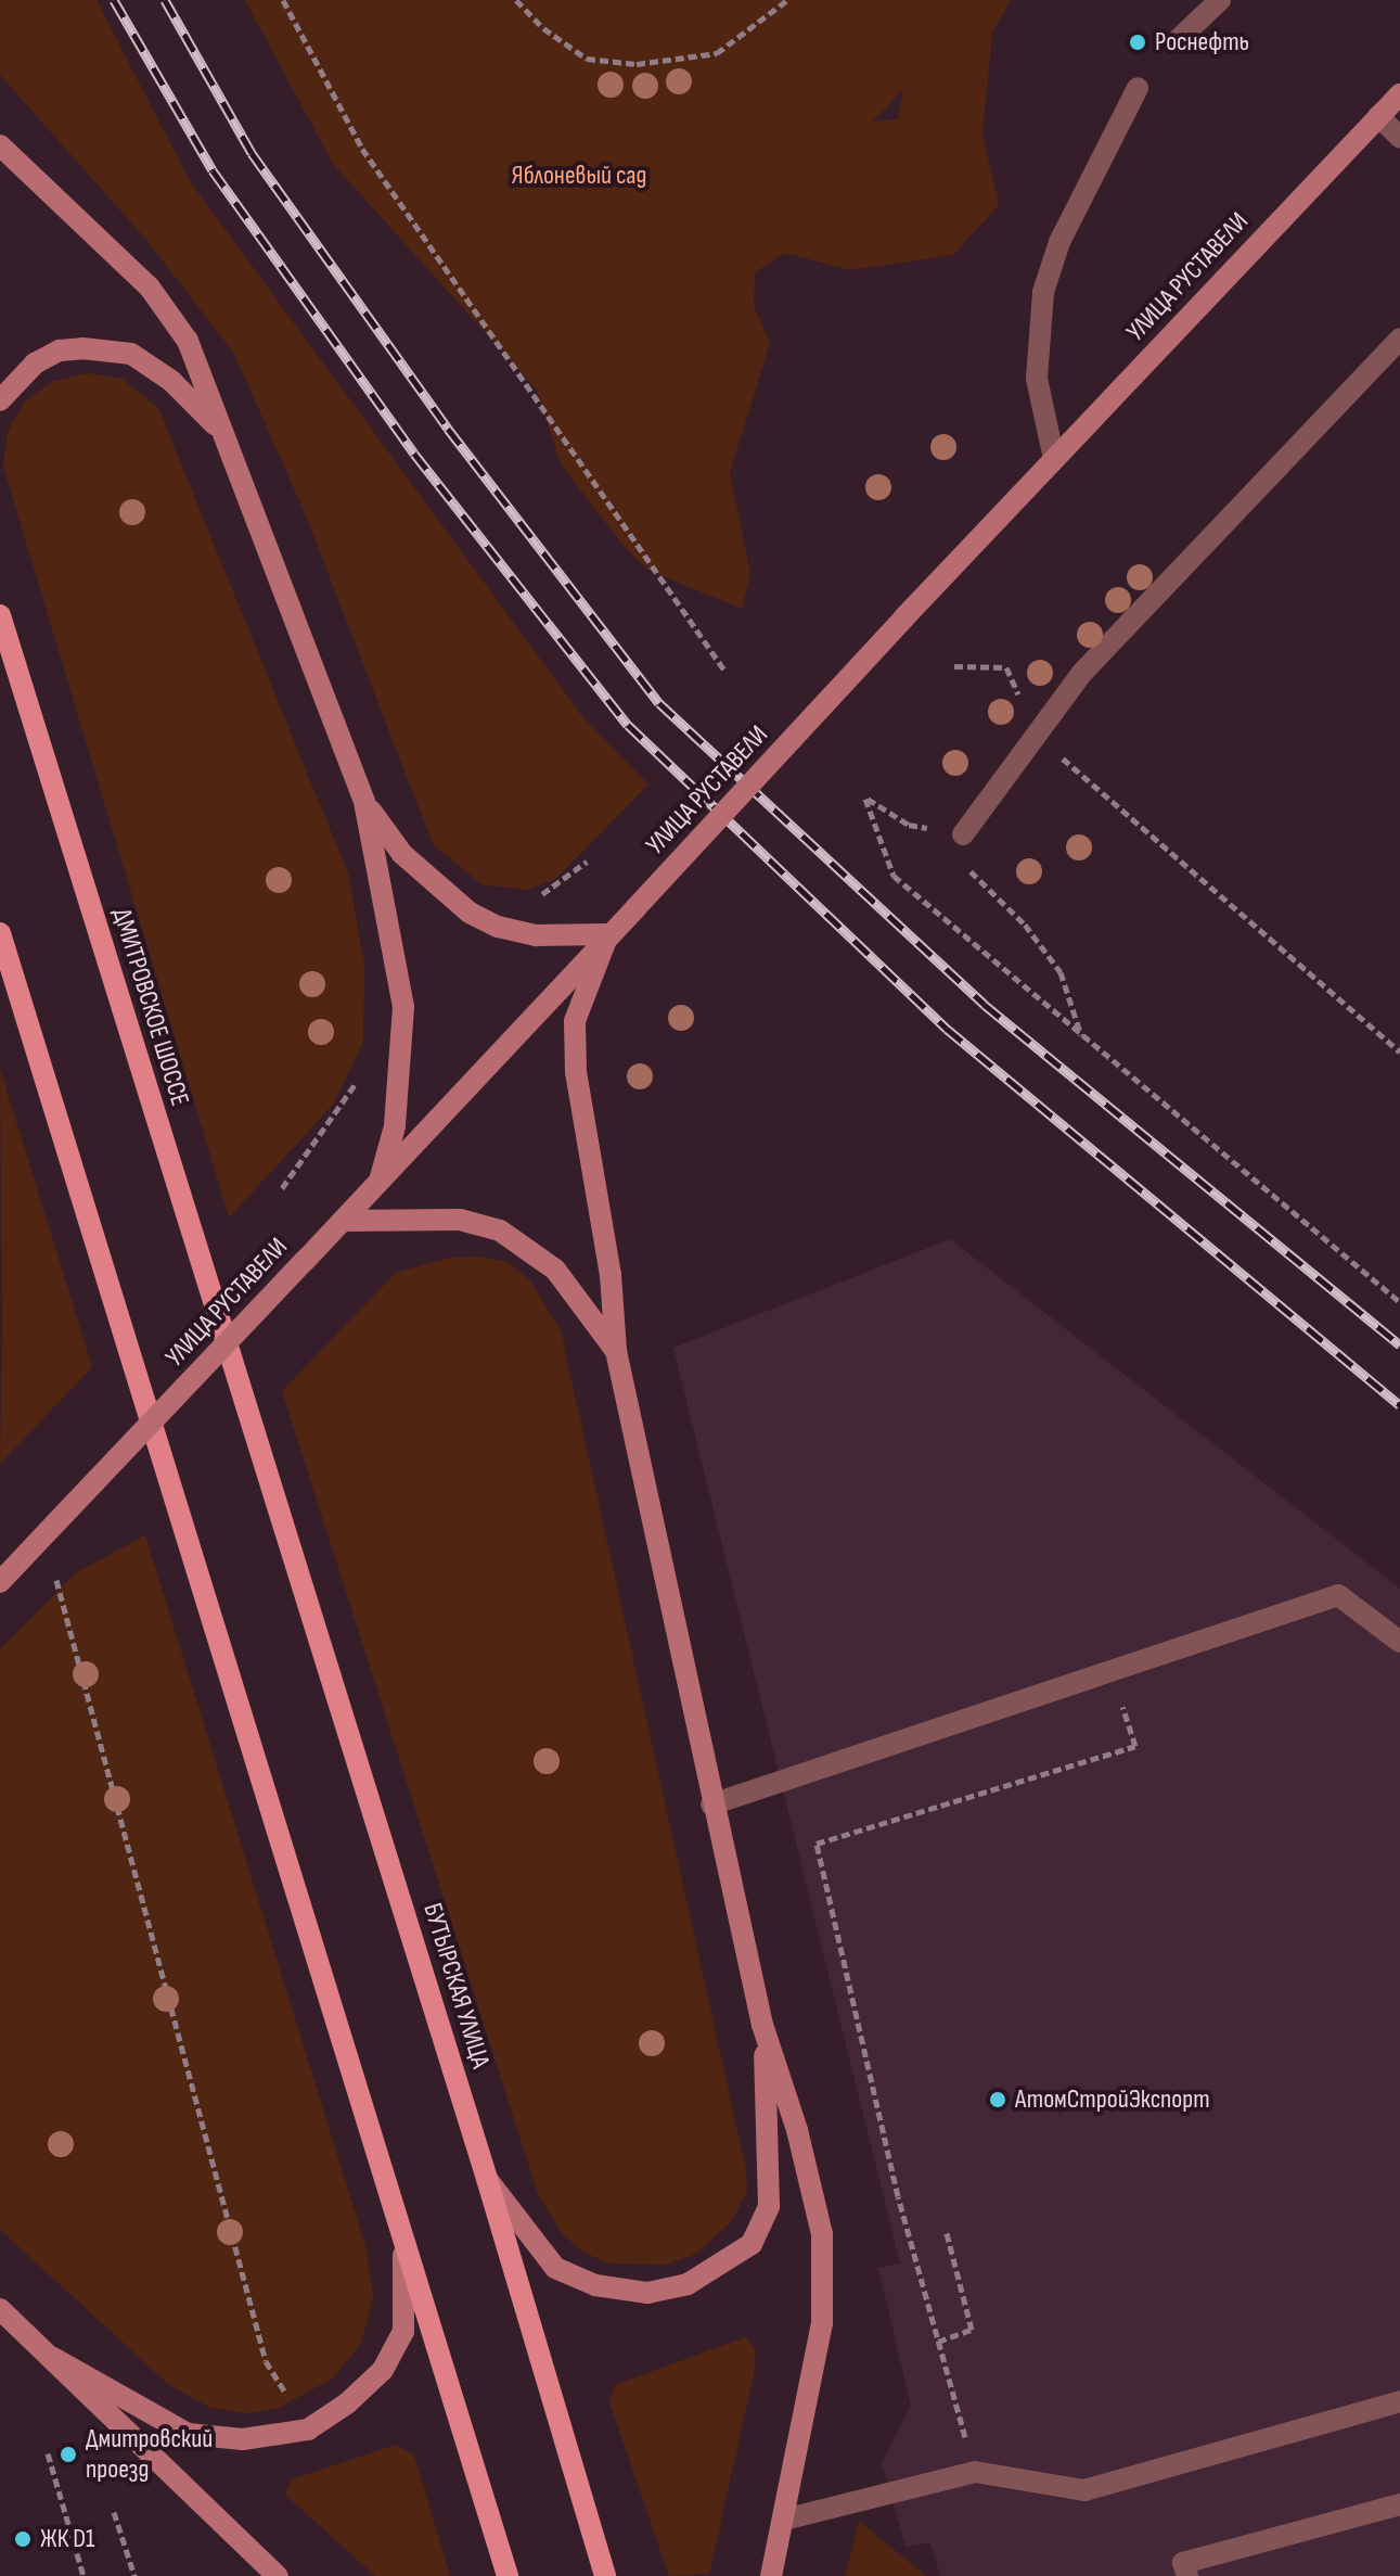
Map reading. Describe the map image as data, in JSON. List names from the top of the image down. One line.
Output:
{"streets":{"main road":["УЛИЦА РУСТАВЕЛИ","ДМИТРОВСКОЕ ШОССЕ","БУТЫРСКАЯ УЛИЦА"]},"crossings":[["ДМИТРОВСКОЕ ШОССЕ","БУТЫРСКАЯ УЛИЦА"]],"parks":["Яблоневый сад"],"places":["Роснефть","АтомСтройЭкспорт","Дмитровский проезд","ЖК D1"]}
